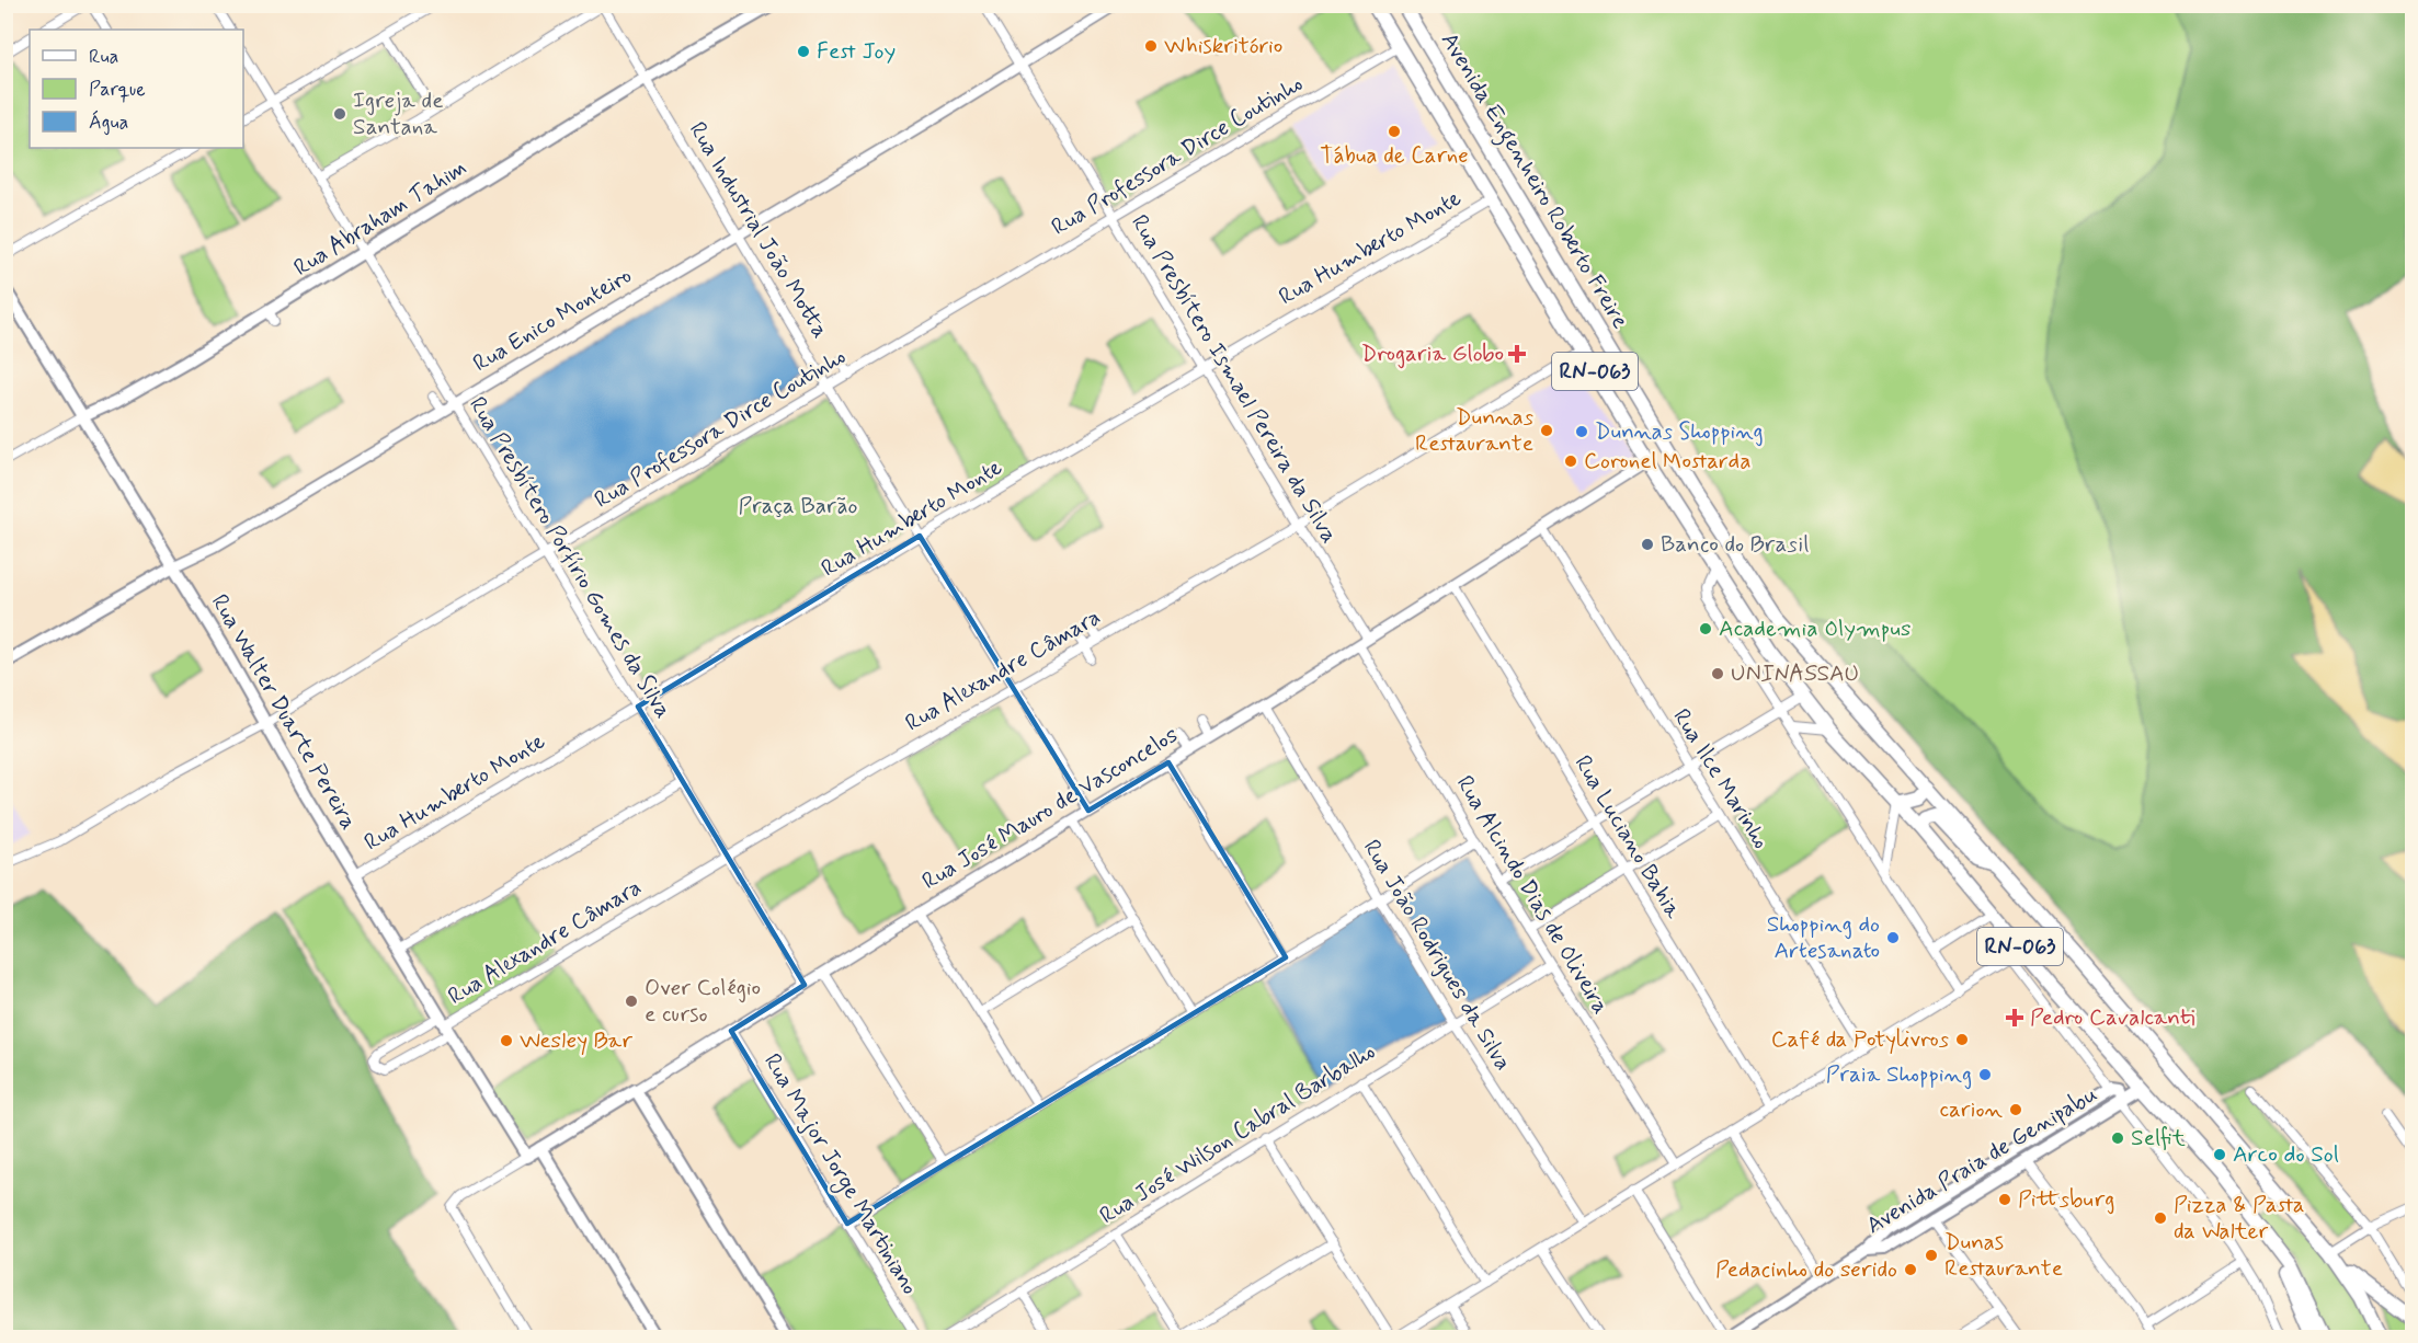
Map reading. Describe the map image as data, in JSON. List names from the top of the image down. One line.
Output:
{"streets":{"main road":["Avenida Engenheiro Roberto Freire","Rua Abraham Tahim","Rua Enico Monteiro","RN-063","Rua Walter Duarte Pereira","Rua José Mauro de Vasconcelos","Avenida Praia de Genipabu"],"street":["Rua Professora Dirce Coutinho","Rua Industrial João Motta","Rua Humberto Monte","Rua Presbítero Ismael Pereira da Silva","Rua Presbítero Porfírio Gomes da Silva","Rua Alexandre Câmara","Rua Ilce Marinho","Rua Luciano Bahia","Rua Alcindo Dias de Oliveira","Rua João Rodrigues da Silva","Rua José Wilson Cabral Barbalho","Rua Major Jorge Martiniano"]},"crossings":[["Rua Professora Dirce Coutinho","Avenida Engenheiro Roberto Freire"],["Rua Professora Dirce Coutinho","Rua Industrial João Motta"],["Rua Professora Dirce Coutinho","Rua Presbítero Ismael Pereira da Silva"],["Rua Professora Dirce Coutinho","Rua Presbítero Porfírio Gomes da Silva"],["Rua Professora Dirce Coutinho","Rua Walter Duarte Pereira"],["Avenida Engenheiro Roberto Freire","Rua Humberto Monte"],["Avenida Engenheiro Roberto Freire","Rua Alexandre Câmara"],["Avenida Engenheiro Roberto Freire","Rua José Mauro de Vasconcelos"],["Avenida Engenheiro Roberto Freire","Avenida Praia de Genipabu"],["Rua Abraham Tahim","Rua Industrial João Motta"],["Rua Abraham Tahim","Rua Presbítero Porfírio Gomes da Silva"],["Rua Abraham Tahim","Rua Walter Duarte Pereira"],["Rua Industrial João Motta","Rua Humberto Monte"],["Rua Industrial João Motta","Rua Enico Monteiro"],["Rua Industrial João Motta","Rua Alexandre Câmara"],["Rua Industrial João Motta","Rua José Mauro de Vasconcelos"],["Rua Humberto Monte","Rua Presbítero Ismael Pereira da Silva"],["Rua Humberto Monte","Rua Presbítero Porfírio Gomes da Silva"],["Rua Humberto Monte","Rua Walter Duarte Pereira"],["Rua Enico Monteiro","Rua Presbítero Ismael Pereira da Silva"],["Rua Enico Monteiro","Rua Presbítero Porfírio Gomes da Silva"],["Rua Enico Monteiro","Rua Walter Duarte Pereira"],["Rua Presbítero Ismael Pereira da Silva","Rua Alexandre Câmara"],["Rua Presbítero Ismael Pereira da Silva","Rua José Mauro de Vasconcelos"],["Rua Presbítero Ismael Pereira da Silva","Rua Alcindo Dias de Oliveira"],["Rua Presbítero Porfírio Gomes da Silva","Rua Alexandre Câmara"],["Rua Presbítero Porfírio Gomes da Silva","Rua José Mauro de Vasconcelos"],["Rua Alexandre Câmara","Rua Walter Duarte Pereira"],["Rua Walter Duarte Pereira","Rua José Mauro de Vasconcelos"],["Rua Ilce Marinho","Rua José Mauro de Vasconcelos"],["Rua José Mauro de Vasconcelos","Rua Luciano Bahia"],["Rua José Mauro de Vasconcelos","Rua Alcindo Dias de Oliveira"],["Rua José Mauro de Vasconcelos","Rua João Rodrigues da Silva"],["Rua José Mauro de Vasconcelos","Rua Major Jorge Martiniano"],["Rua Alcindo Dias de Oliveira","Rua José Wilson Cabral Barbalho"],["Rua João Rodrigues da Silva","Rua José Wilson Cabral Barbalho"]],"parks":["Praça Barão"],"places":{"other":["Whiskritório","Fest Joy","Igreja de Santana","Tábua de Carne","Dunnas Restaurante","Dunnas Shopping","Coronel Mostarda","Banco do Brasil","Academia Olympus","UNINASSAU","Shopping do Artesanato","Over Colégio e curso","Café da Potylivros","Wesley Bar","Praia Shopping","carion","Selfit","Arco do Sol","Pittsburg","Pizza & Pasta da Walter","Dunas Restaurante","Pedacinho do serido"],"health":["Drogaria Globo","Pedro Cavalcanti"]},"legend":["Rua","Parque","Água"]}
